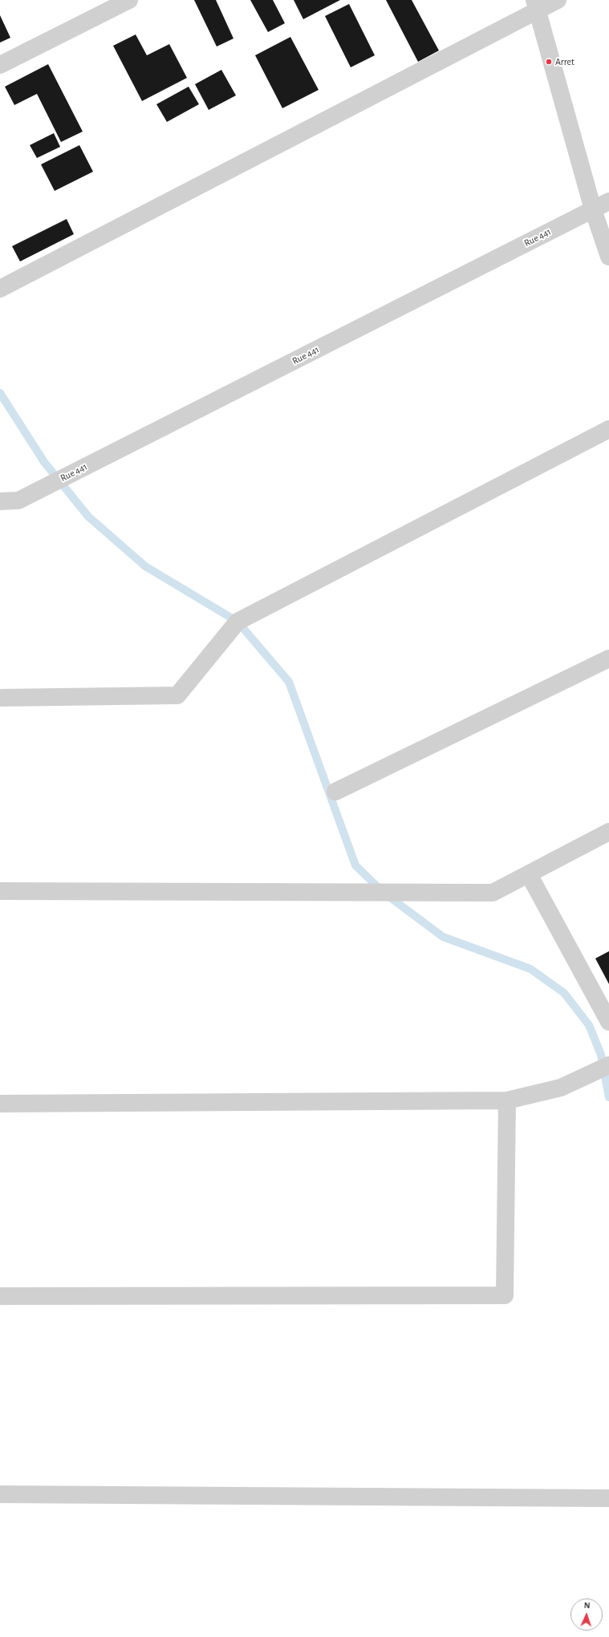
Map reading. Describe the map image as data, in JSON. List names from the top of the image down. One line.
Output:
{"streets":{"street":["Rue 441"]},"places":["Arret"],"north":"top"}
